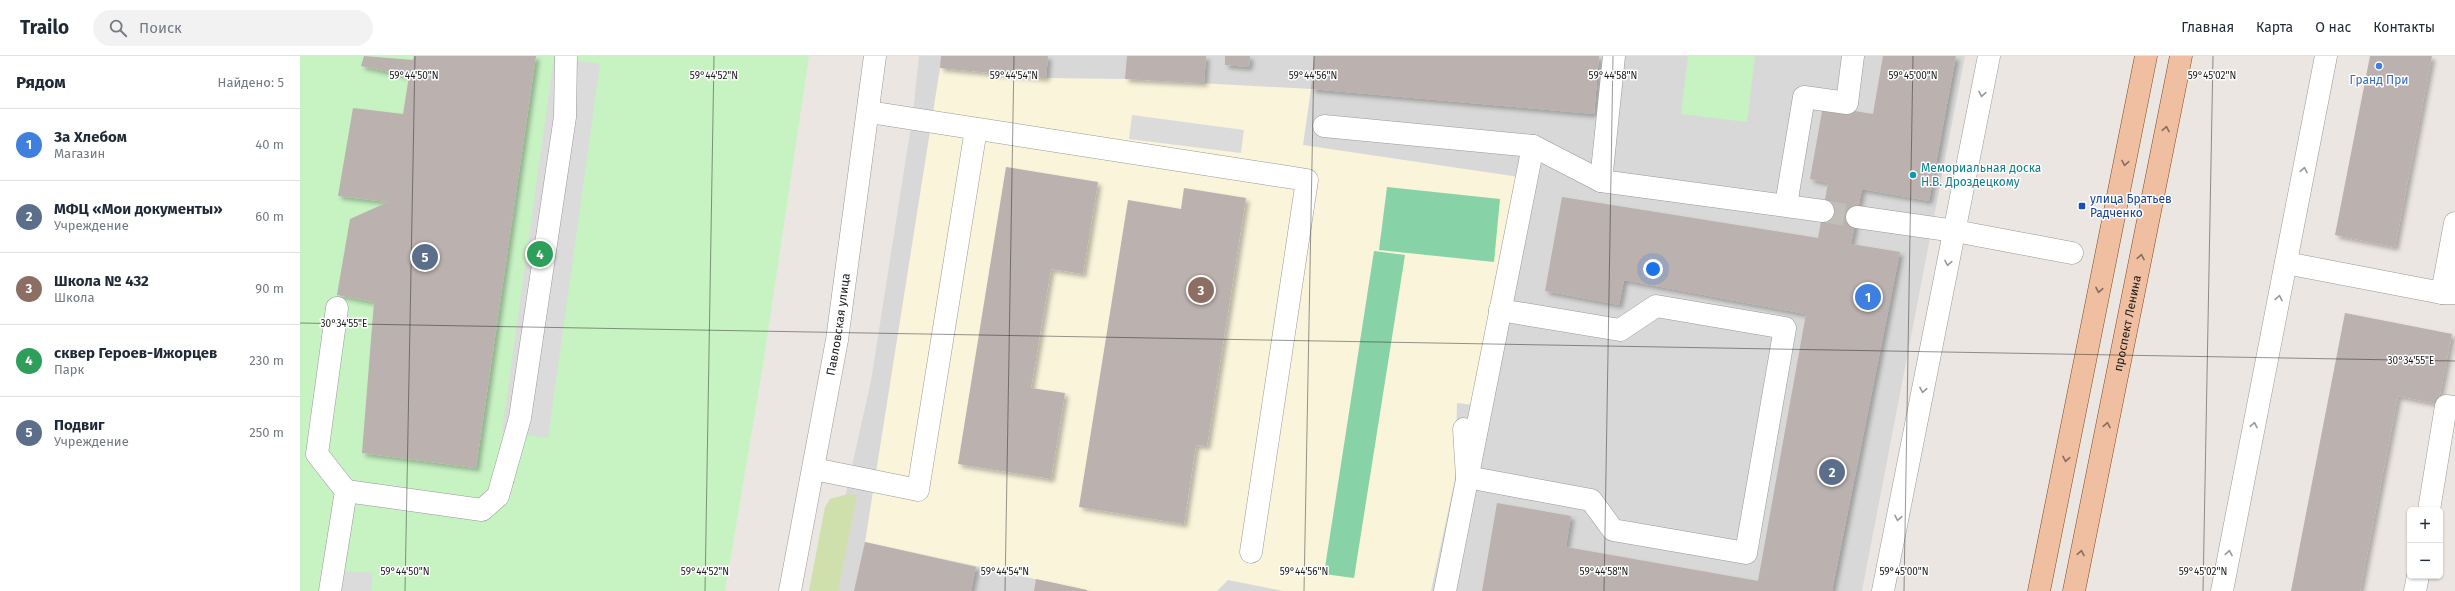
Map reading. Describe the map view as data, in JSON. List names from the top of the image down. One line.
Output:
{"streets":{"main road":["проспект Ленина"],"street":["Павловская улица"]},"places":{"other":["Гранд При","Мемориальная доска Н.В. Дроздецкому"],"transit":["улица Братьев Радченко"]},"page":{"header":"Trailo","search":"Поиск","nav":["Главная","Карта","О нас","Контакты"],"heading":["Рядом","Найдено: 5"],"list":[{"mark":"1","name":"За Хлебом","note":"Магазин","value":"40 m"},{"mark":"2","name":"МФЦ «Мои документы»","note":"Учреждение","value":"60 m"},{"mark":"3","name":"Школа № 432","note":"Школа","value":"90 m"},{"mark":"4","name":"сквер Героев-Ижорцев","note":"Парк","value":"230 m"},{"mark":"5","name":"Подвиг","note":"Учреждение","value":"250 m"}],"pins":["4","5","3","1","2"],"map_buttons":["+","−"]},"coordinates":["59°44'50\"N","59°44'52\"N","59°44'54\"N","59°44'56\"N","59°44'58\"N","59°45'00\"N","59°45'02\"N","30°34'55\"E"]}
